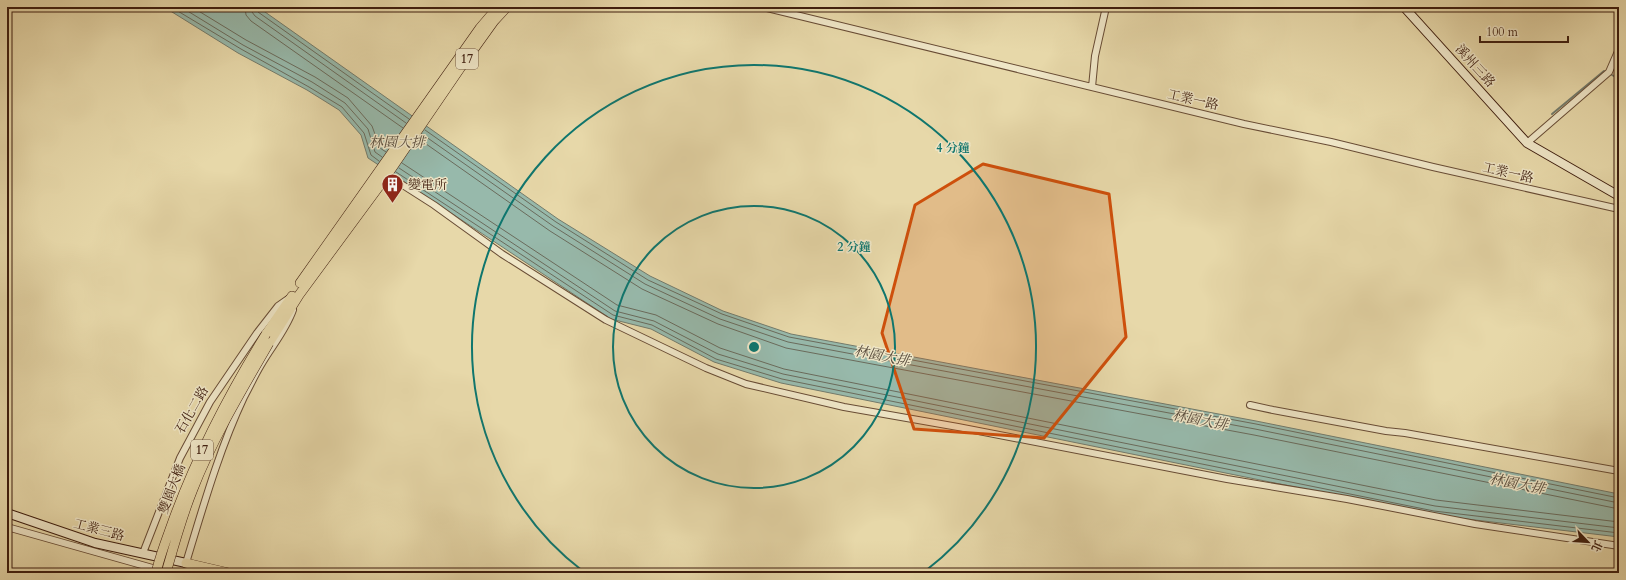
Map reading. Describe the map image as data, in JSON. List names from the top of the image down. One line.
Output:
{"streets":{"main road":["17","石化二路","雙園大橋"],"street":["溪州三路","工業一路","工業三路"]},"crossings":[["17","石化二路"],["石化二路","雙園大橋"],["石化二路","工業三路"]],"water":["林園大排"],"places":{"building":["變電所"]},"scale_bar":"100 m","north":"bottom right","rings":["4 分鐘","2 分鐘"]}
